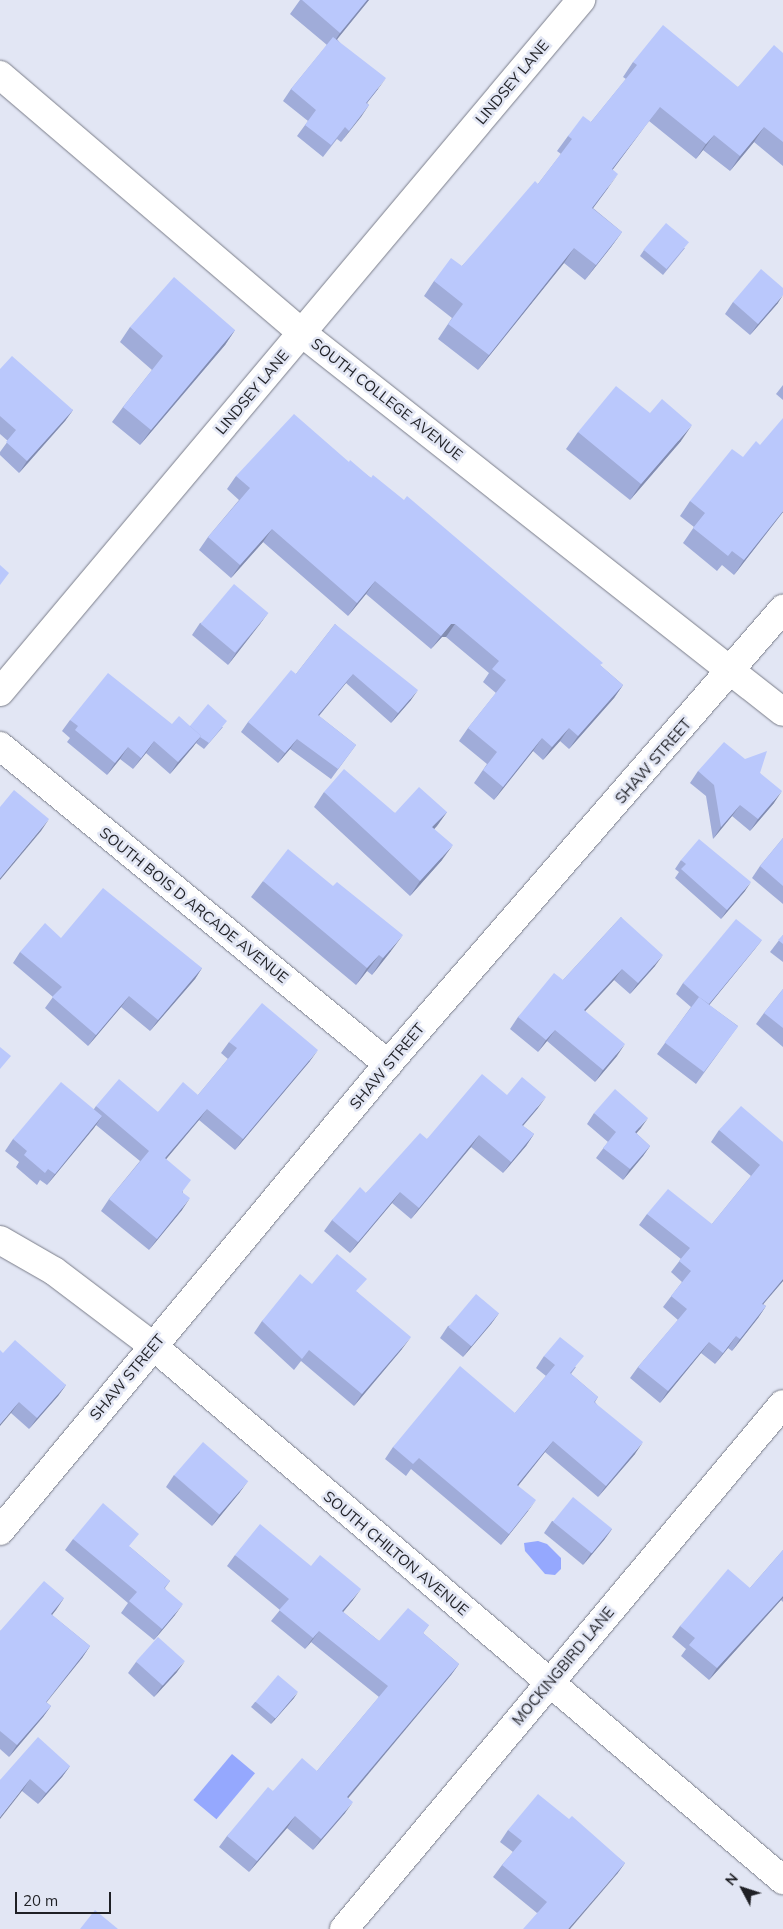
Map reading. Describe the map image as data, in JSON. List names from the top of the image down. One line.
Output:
{"streets":{"street":["LINDSEY LANE","SOUTH COLLEGE AVENUE","SHAW STREET","SOUTH BOIS D ARCADE AVENUE","SOUTH CHILTON AVENUE","MOCKINGBIRD LANE"]},"crossings":[["LINDSEY LANE","SOUTH COLLEGE AVENUE"],["SOUTH COLLEGE AVENUE","SHAW STREET"],["SHAW STREET","SOUTH BOIS D ARCADE AVENUE"],["SHAW STREET","SOUTH CHILTON AVENUE"],["SOUTH CHILTON AVENUE","MOCKINGBIRD LANE"]],"scale_bar":"20 m","north":"top left"}
